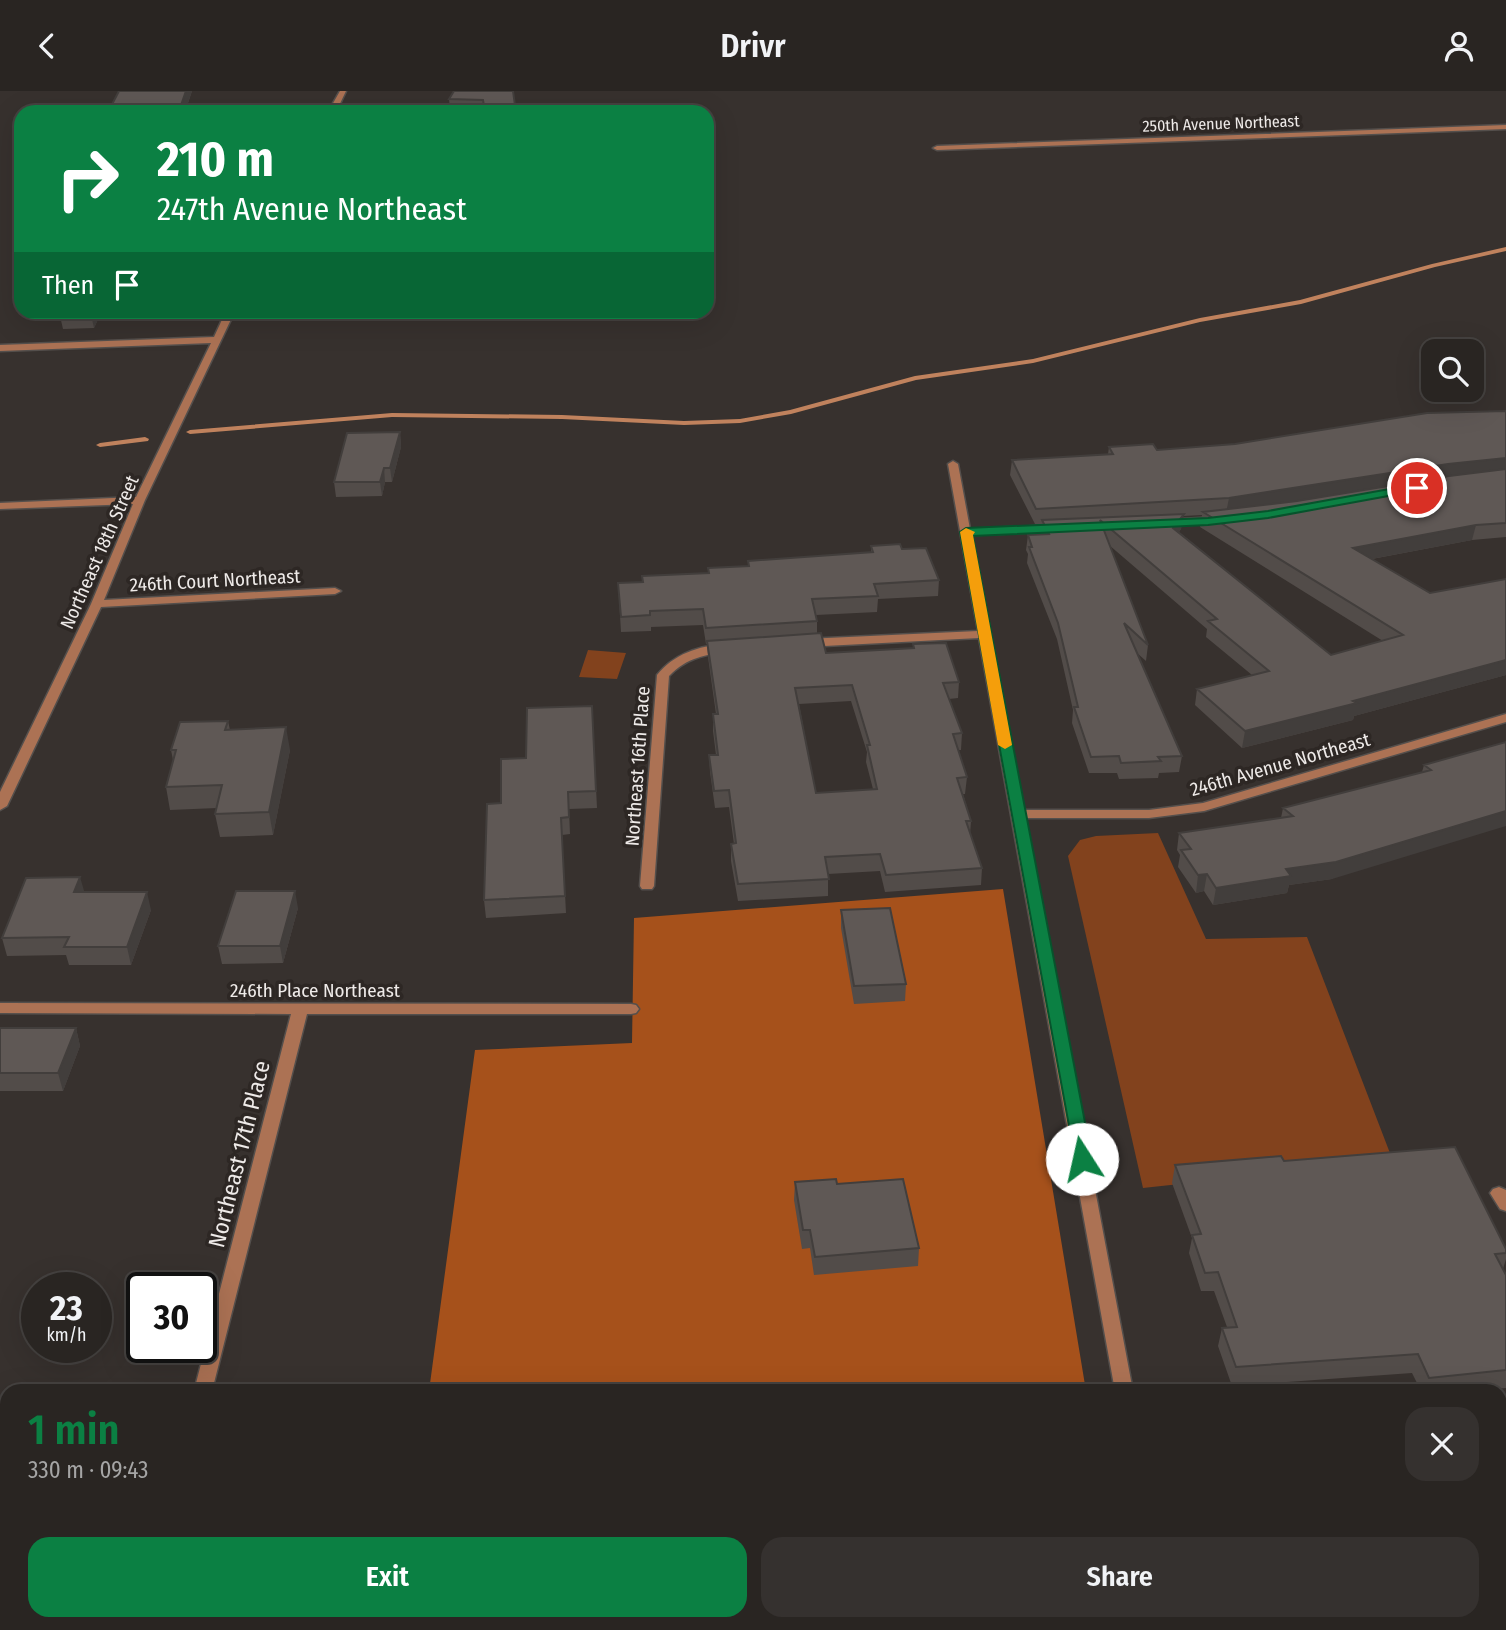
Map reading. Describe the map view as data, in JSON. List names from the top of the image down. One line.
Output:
{"streets":{"street":["250th Avenue Northeast","Northeast 18th Street","246th Court Northeast","246th Avenue Northeast","Northeast 16th Place","246th Place Northeast","Northeast 17th Place"]},"crossings":[["Northeast 18th Street","246th Court Northeast"],["246th Place Northeast","Northeast 17th Place"]],"page":{"header":"Drivr","turn":["210 m","247th Avenue Northeast"],"then":"Then","speed":"23 km/h","limit":"30","heading":["1 min","330 m · 09:43"],"buttons":["Exit","Share"]}}
